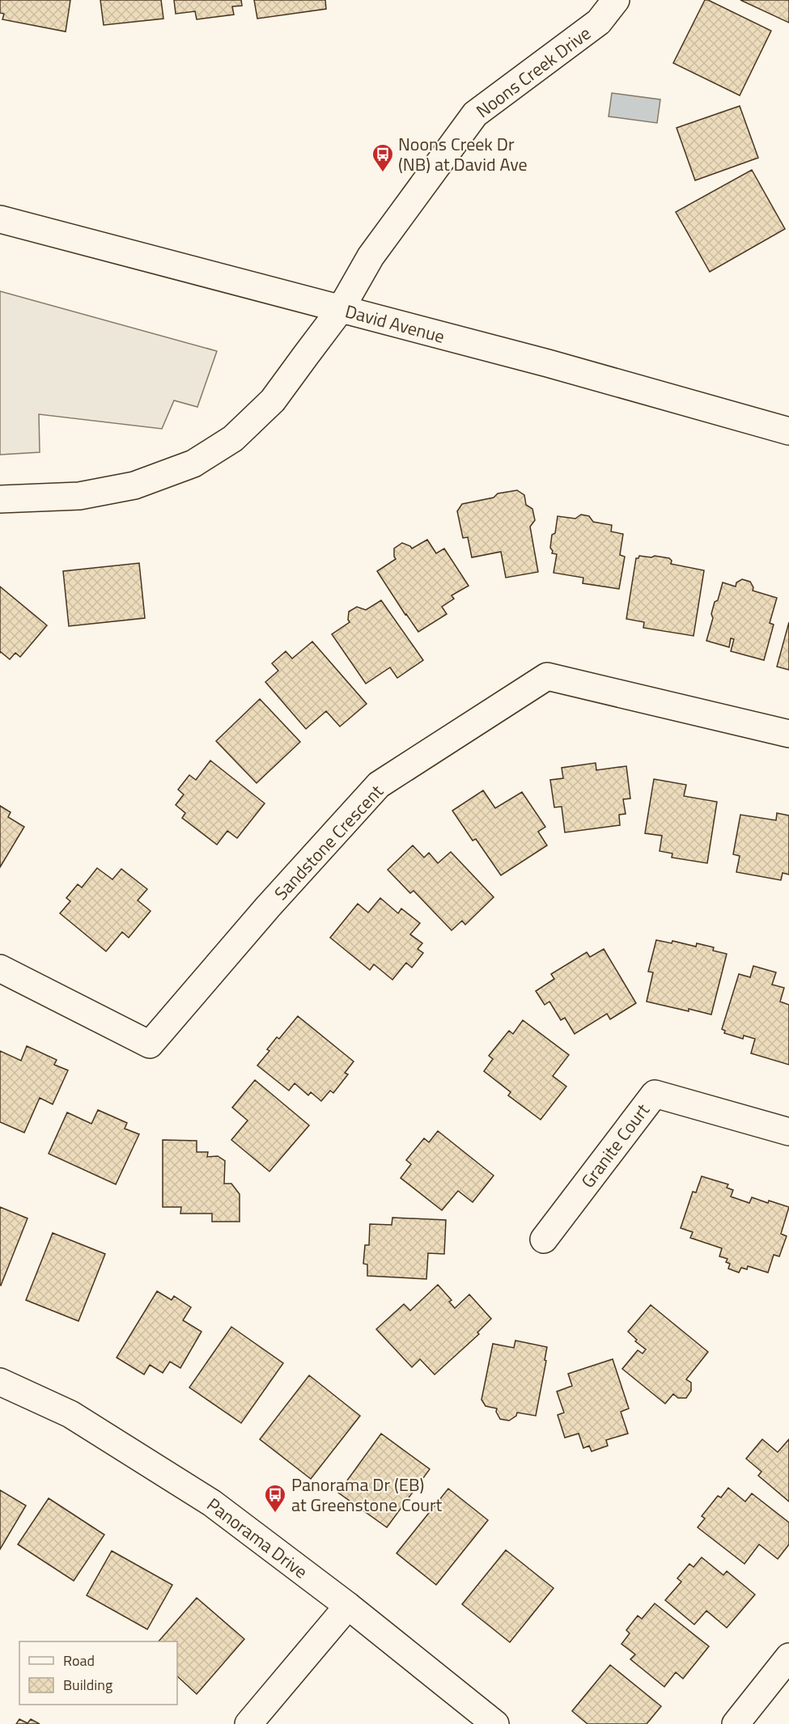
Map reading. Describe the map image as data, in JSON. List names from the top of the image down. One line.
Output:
{"streets":{"street":["Noons Creek Drive","David Avenue","Sandstone Crescent","Granite Court","Panorama Drive"]},"crossings":[["Noons Creek Drive","David Avenue"]],"places":{"bus stop":["Noons Creek Dr (NB) at David Ave","Panorama Dr (EB) at Greenstone Court"]},"legend":["Road","Building"]}
